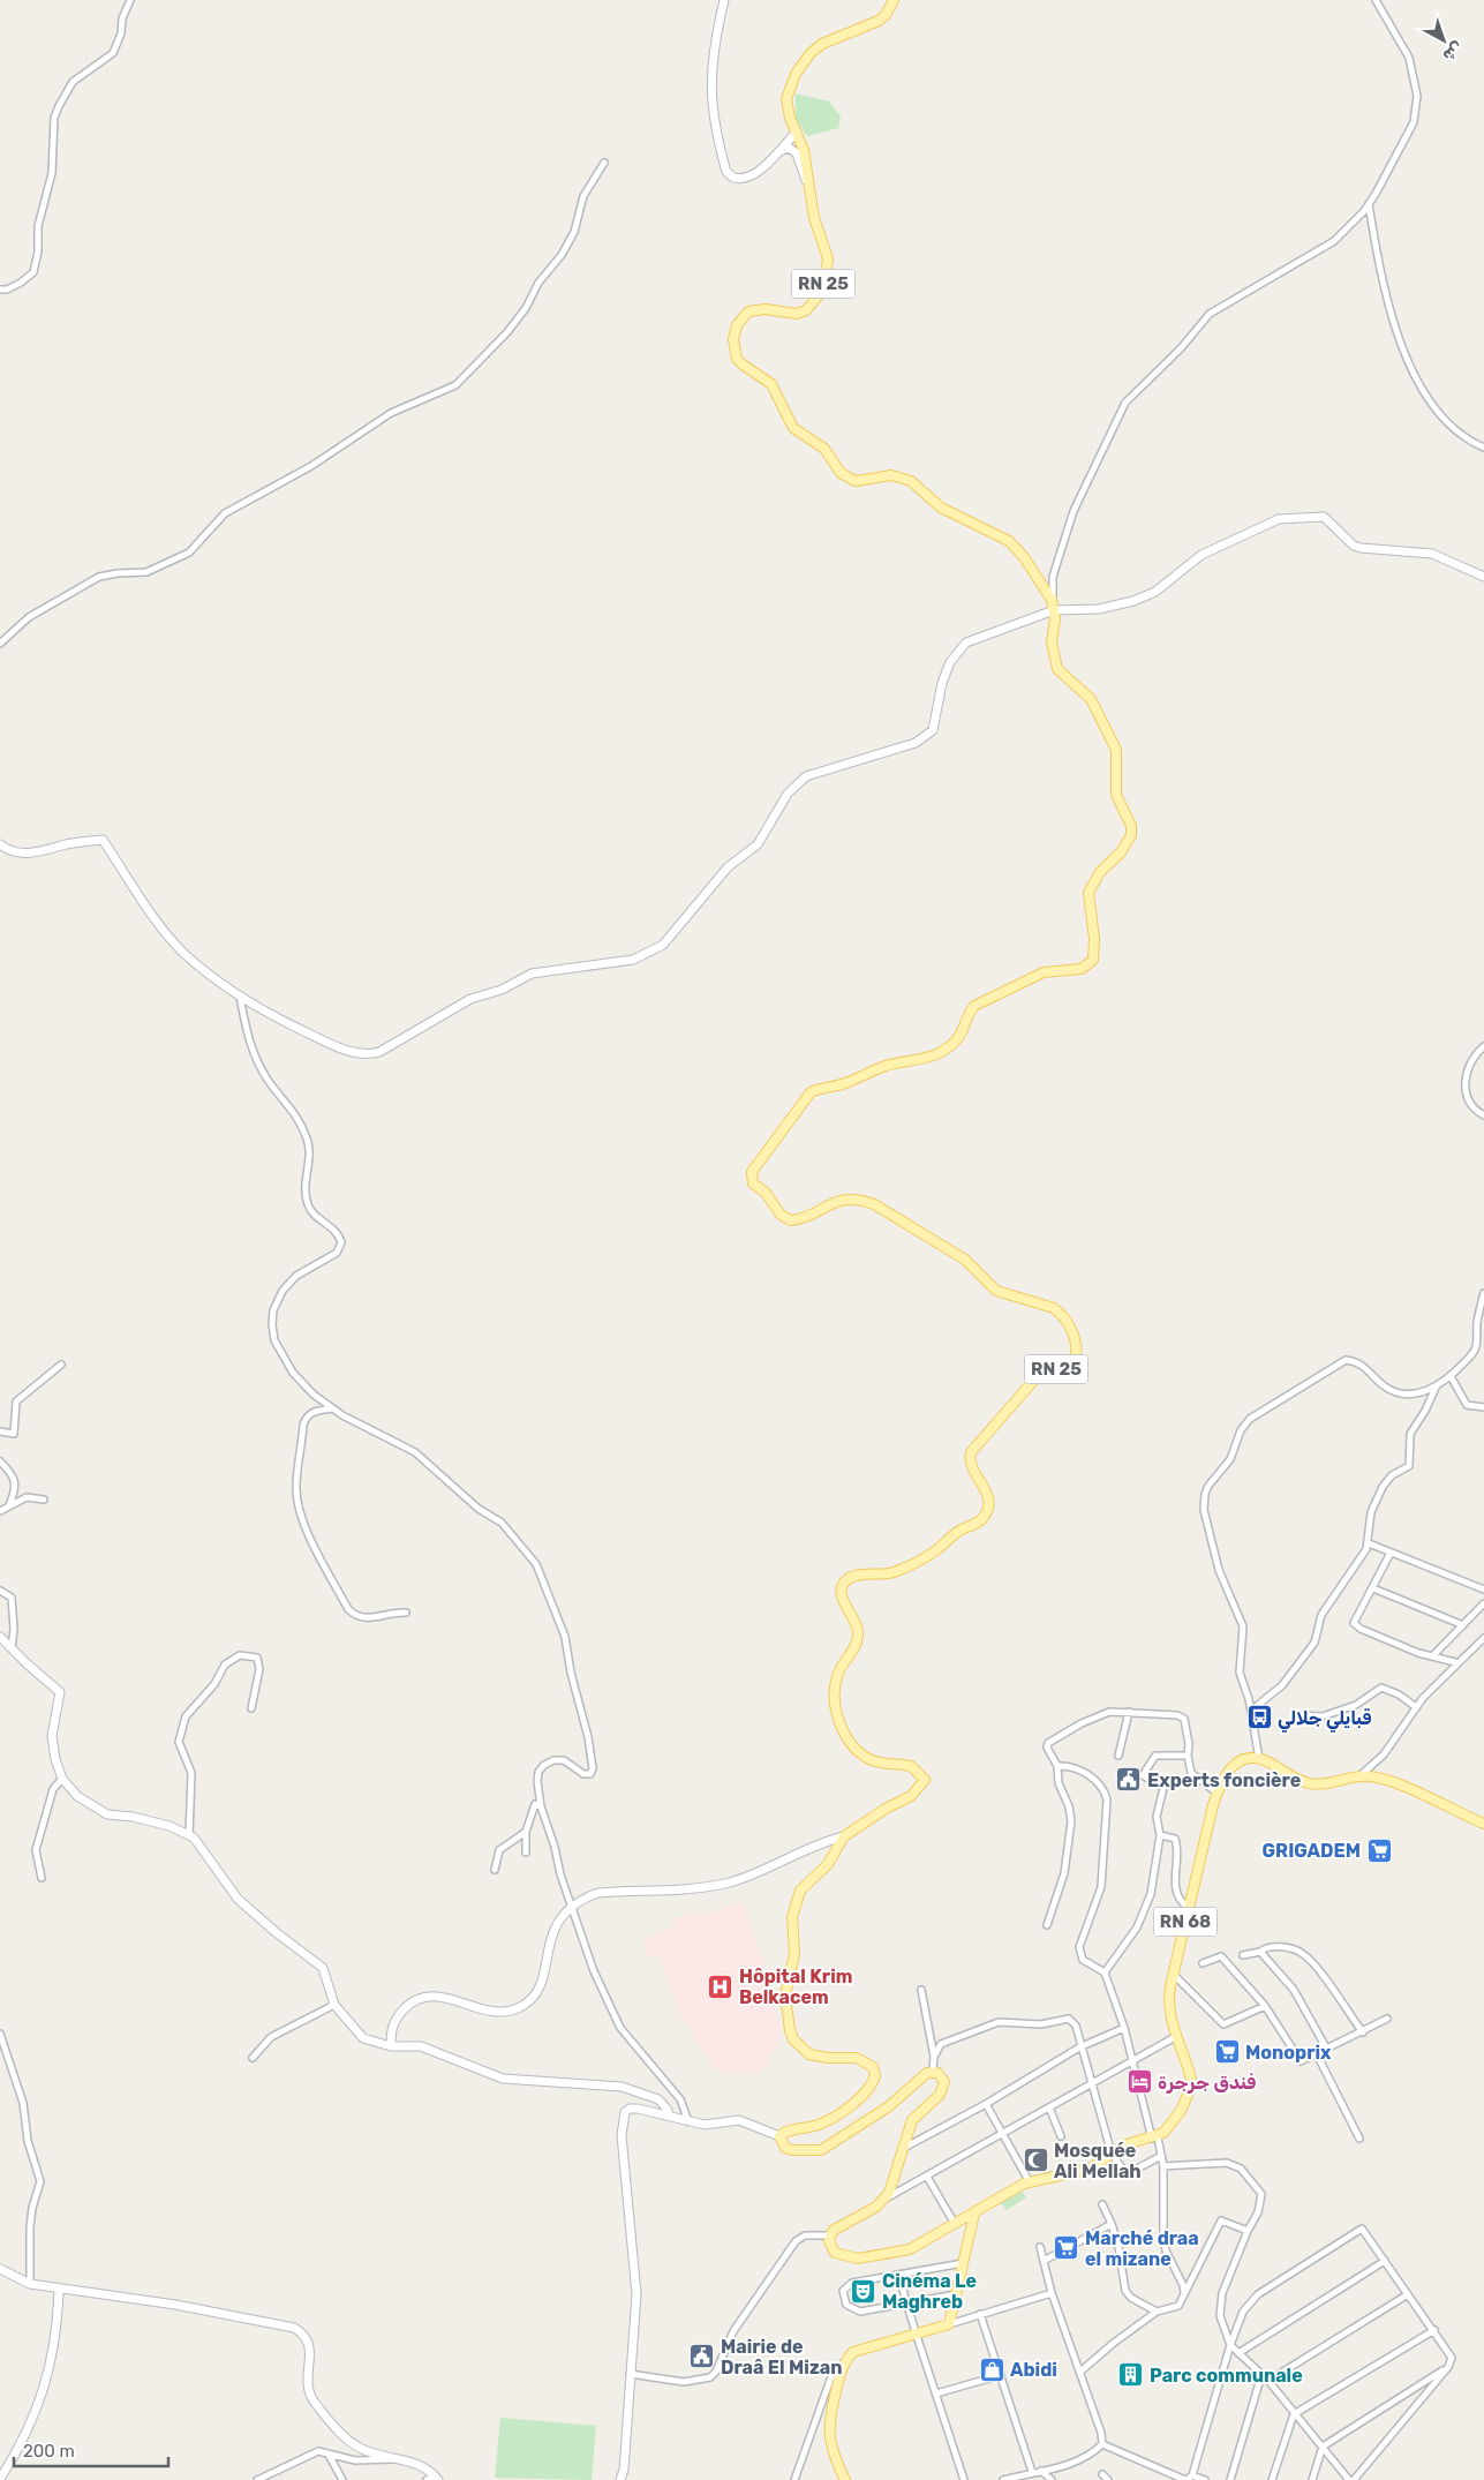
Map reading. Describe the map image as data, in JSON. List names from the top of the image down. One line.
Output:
{"streets":{"main road":["RN 25","RN 68"]},"places":{"bus stop":["قبايلي جلالي"],"public building":["Experts foncière","Mairie de Draâ El Mizan"],"supermarket":["GRIGADEM","Monoprix","Marché draa el mizane"],"hospital":["Hôpital Krim Belkacem"],"hotel":["فندق جرجرة"],"mosque":["Mosquée Ali Mellah"],"theatre":["Cinéma Le Maghreb"],"shop":["Abidi"],"building":["Parc communale"]},"scale_bar":"200 m","north":"bottom right"}
